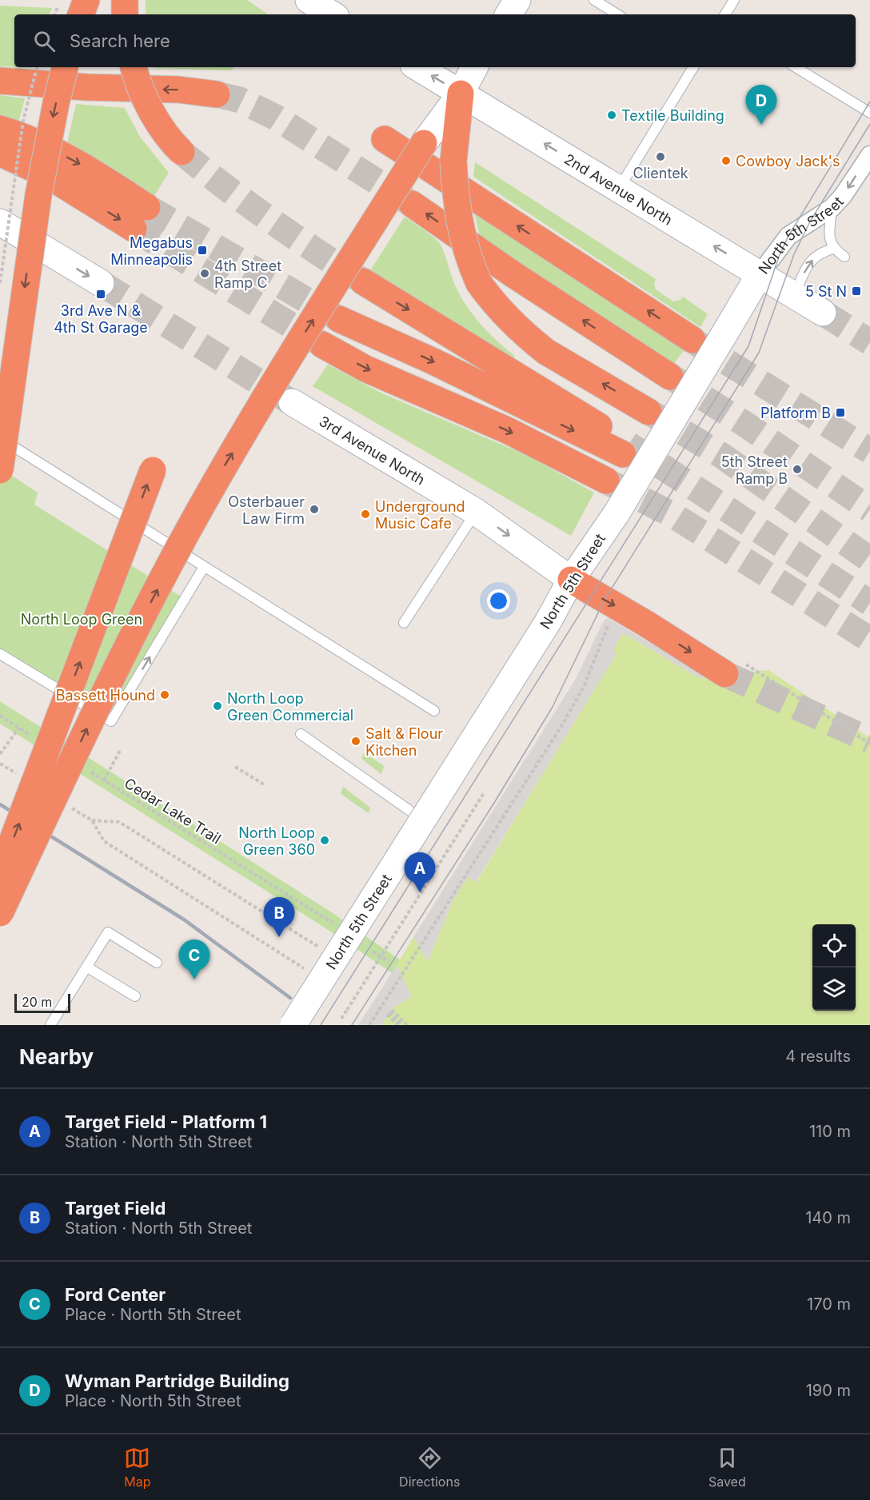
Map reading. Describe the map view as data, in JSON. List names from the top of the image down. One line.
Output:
{"streets":{"street":["2nd Avenue North","North 5th Street","3rd Avenue North"],"path":["Cedar Lake Trail"]},"crossings":[["2nd Avenue North","North 5th Street"],["North 5th Street","3rd Avenue North"]],"one_way":["2nd Avenue North","3rd Avenue North"],"parks":["North Loop Green"],"places":{"other":["Textile Building","Clientek","Cowboy Jack's","4th Street Ramp C","5th Street Ramp B","Osterbauer Law Firm","Underground Music Cafe","Bassett Hound","North Loop Green Commercial","Salt & Flour Kitchen","North Loop Green 360"],"transit":["Megabus Minneapolis","5 St N","3rd Ave N & 4th St Garage","Platform B"]},"scale_bar":"20 m","page":{"search":"Search here","pins":["D","A","B","C"],"scale":"20 m","heading":["Nearby","4 results"],"list":[{"mark":"A","name":"Target Field - Platform 1","note":"Station · North 5th Street","value":"110 m"},{"mark":"B","name":"Target Field","note":"Station · North 5th Street","value":"140 m"},{"mark":"C","name":"Ford Center","note":"Place · North 5th Street","value":"170 m"},{"mark":"D","name":"Wyman Partridge Building","note":"Place · North 5th Street","value":"190 m"}],"nav":["Map","Directions","Saved"]}}
